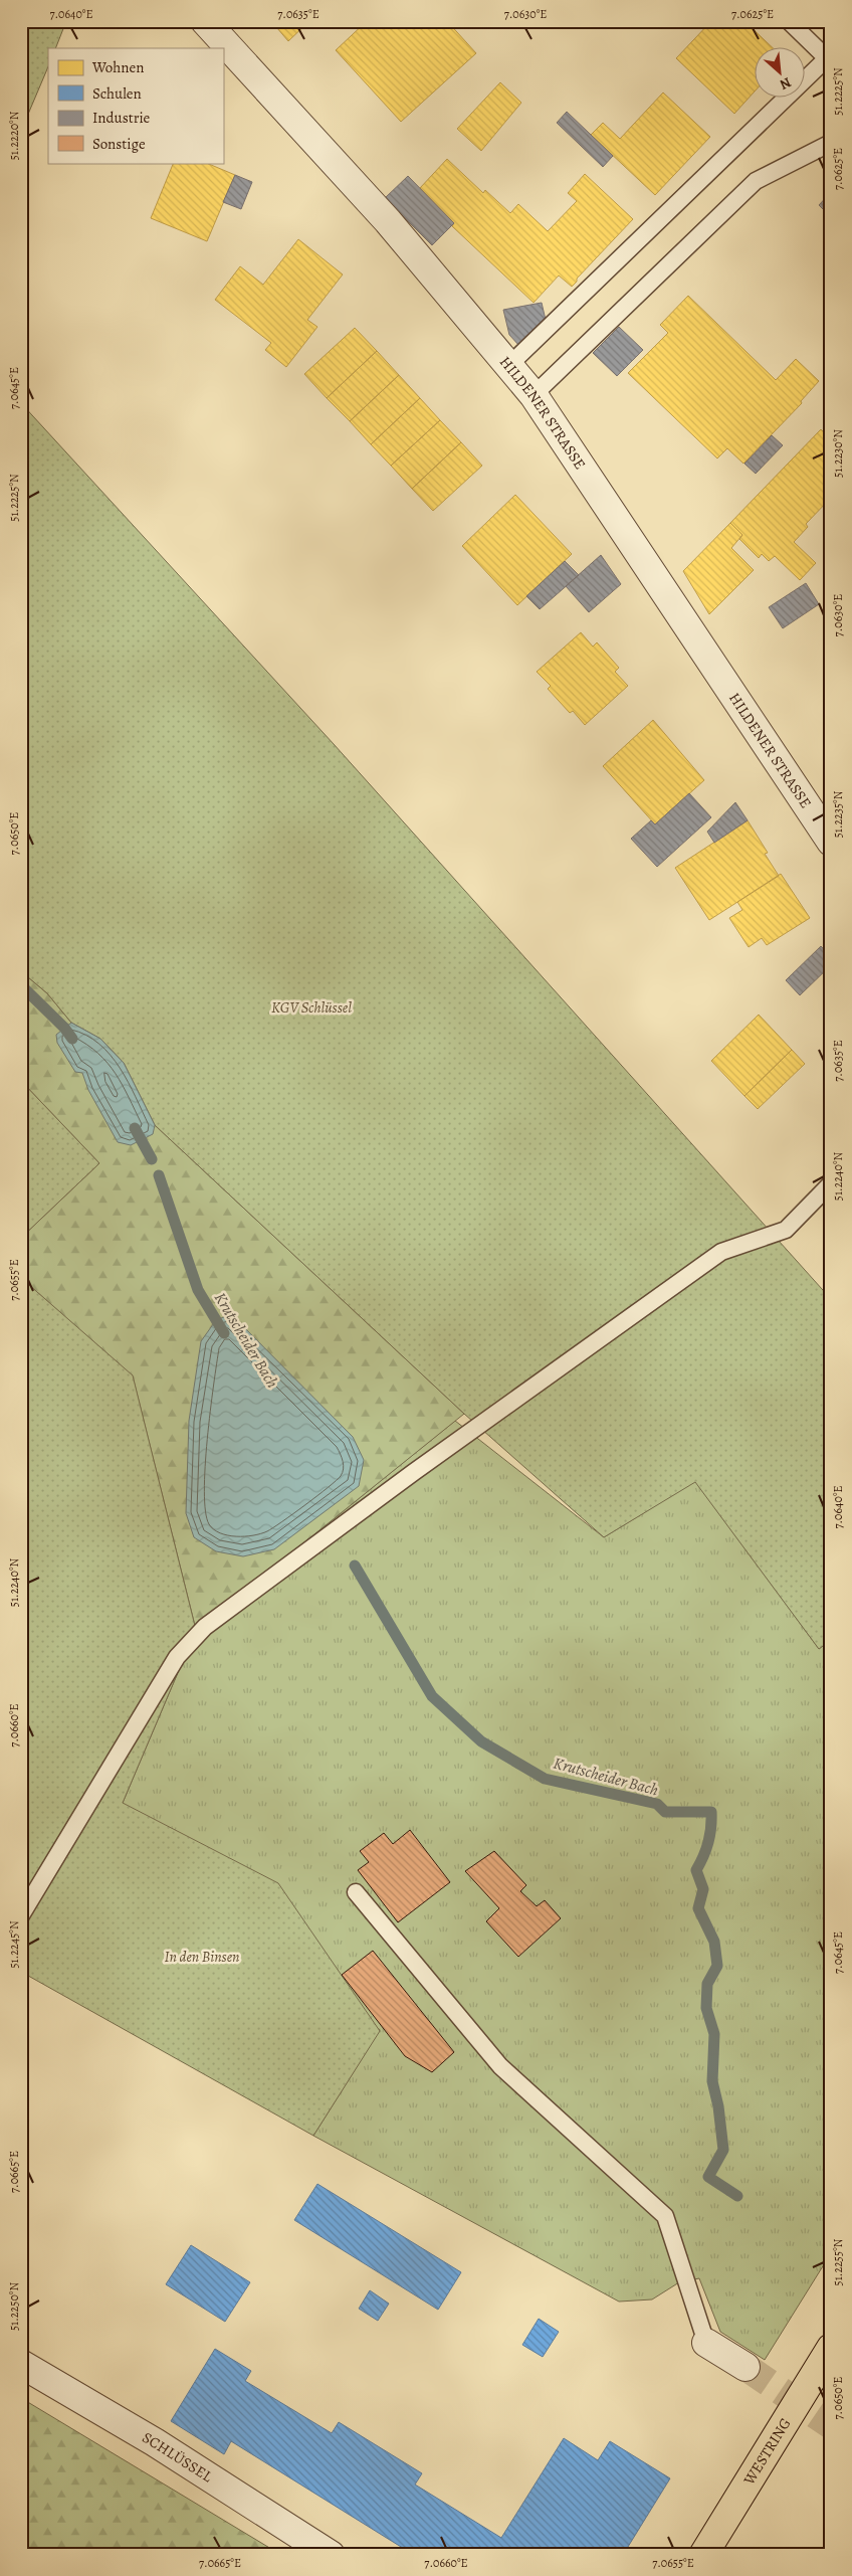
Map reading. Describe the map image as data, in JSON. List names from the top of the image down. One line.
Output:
{"streets":{"main road":["WESTRING"],"street":["HILDENER STRASSE","SCHLÜSSEL"]},"water":["Krutscheider Bach"],"parks":["KGV Schlüssel","In den Binsen"],"legend":["Wohnen","Schulen","Industrie","Sonstige"],"north":"bottom right","coordinates":["7.0640°E","7.0635°E","7.0630°E","7.0625°E","51.2225°N","51.2220°N","7.0645°E","51.2230°N","51.2235°N","7.0650°E","51.2240°N","7.0655°E","7.0660°E","51.2245°N","7.0665°E","51.2255°N","51.2250°N"]}
